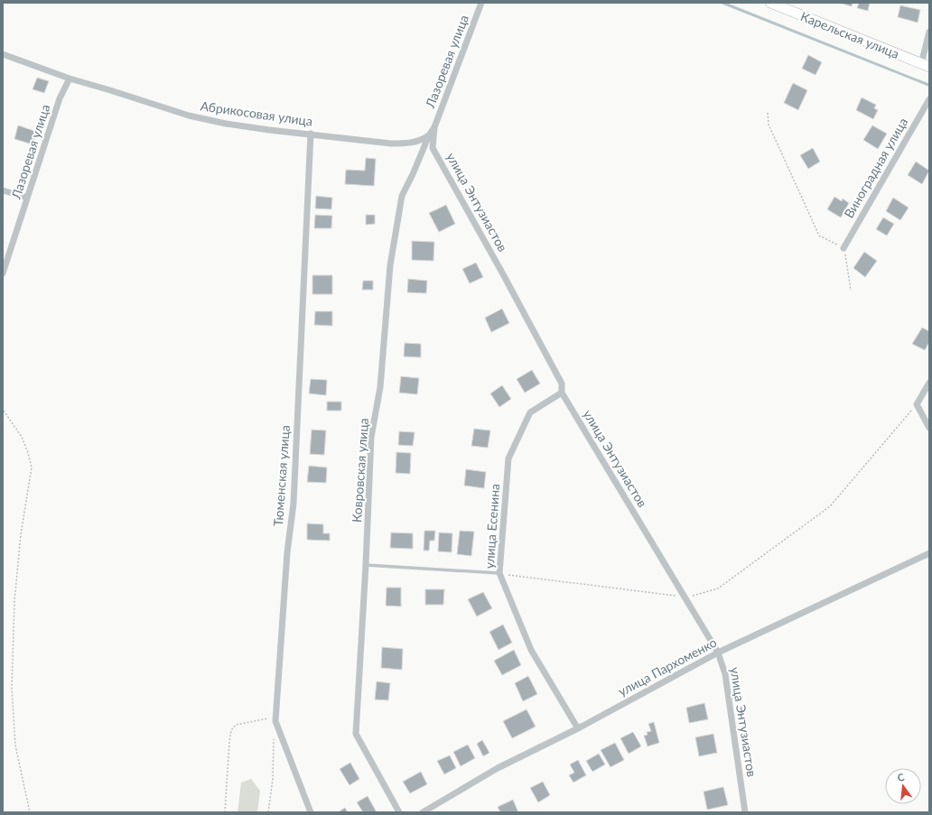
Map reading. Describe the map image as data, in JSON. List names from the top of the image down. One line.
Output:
{"streets":{"main road":["Карельская улица"],"street":["Лазоревая улица","Абрикосовая улица","Виноградная улица","улица Энтузиастов","Ковровская улица","Тюменская улица","улица Есенина","улица Пархоменко"]},"crossings":[["Лазоревая улица","Абрикосовая улица"],["Лазоревая улица","улица Энтузиастов"],["Лазоревая улица","Ковровская улица"],["Абрикосовая улица","Ковровская улица"],["Абрикосовая улица","Тюменская улица"],["улица Энтузиастов","Ковровская улица"],["улица Энтузиастов","улица Есенина"],["улица Энтузиастов","улица Пархоменко"],["улица Есенина","улица Пархоменко"]],"north":"top"}
